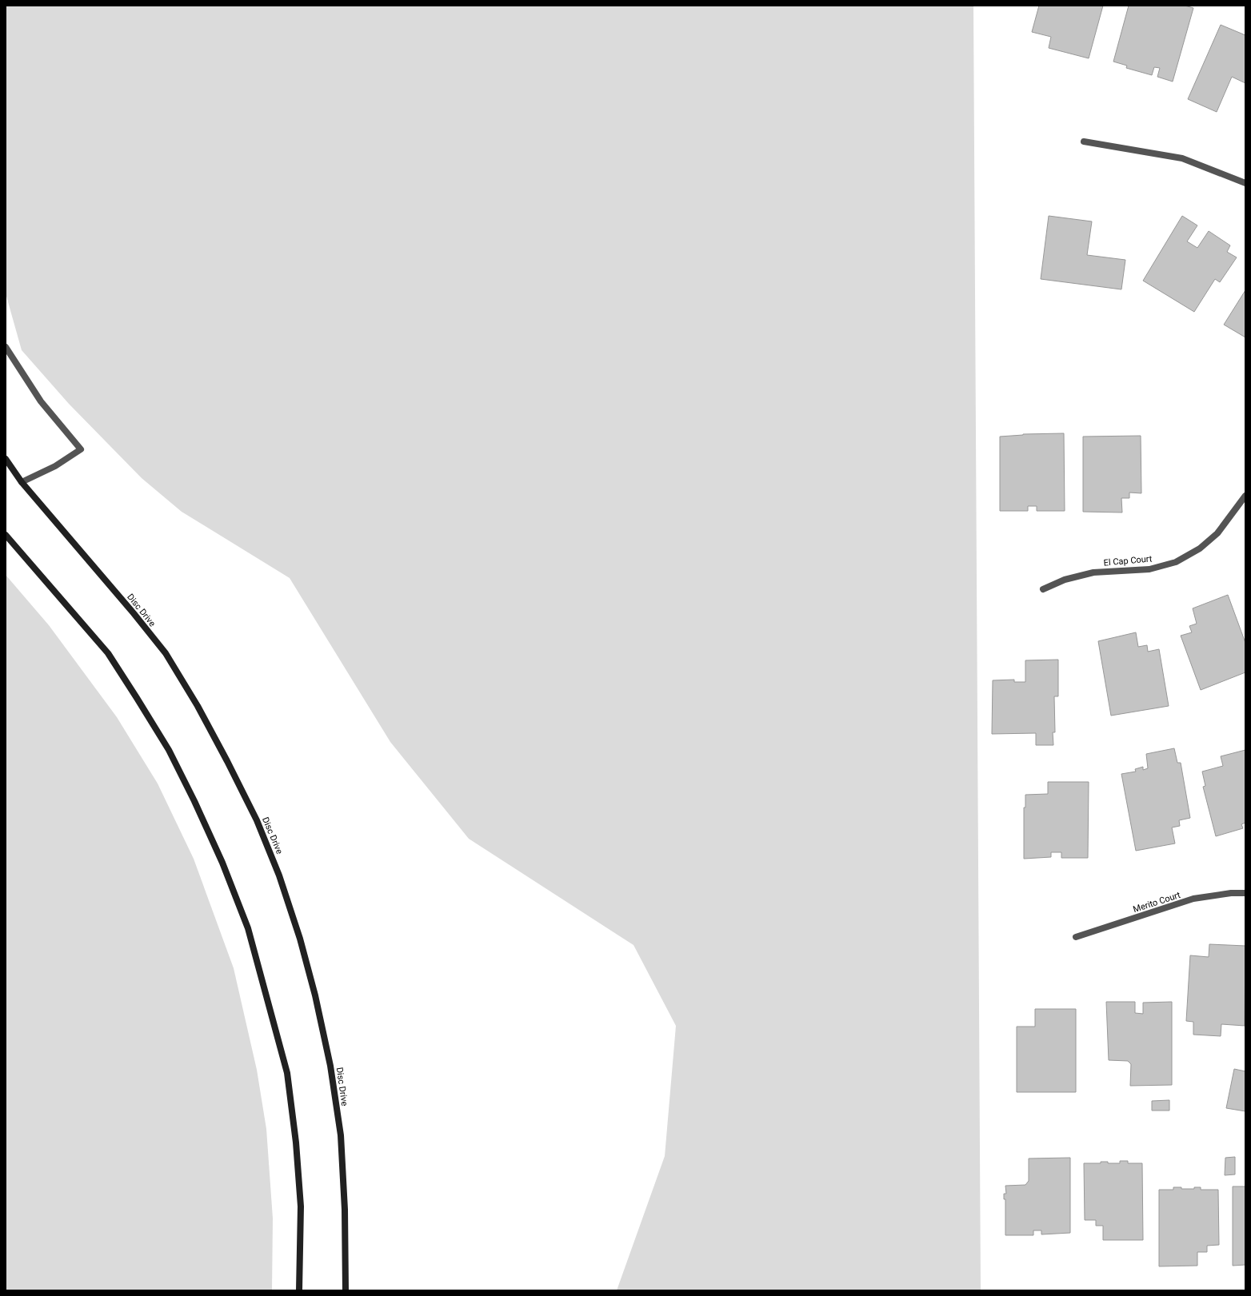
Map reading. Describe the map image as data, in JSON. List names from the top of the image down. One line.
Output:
{"streets":{"main road":["Disc Drive"],"street":["El Cap Court","Merito Court"]}}
